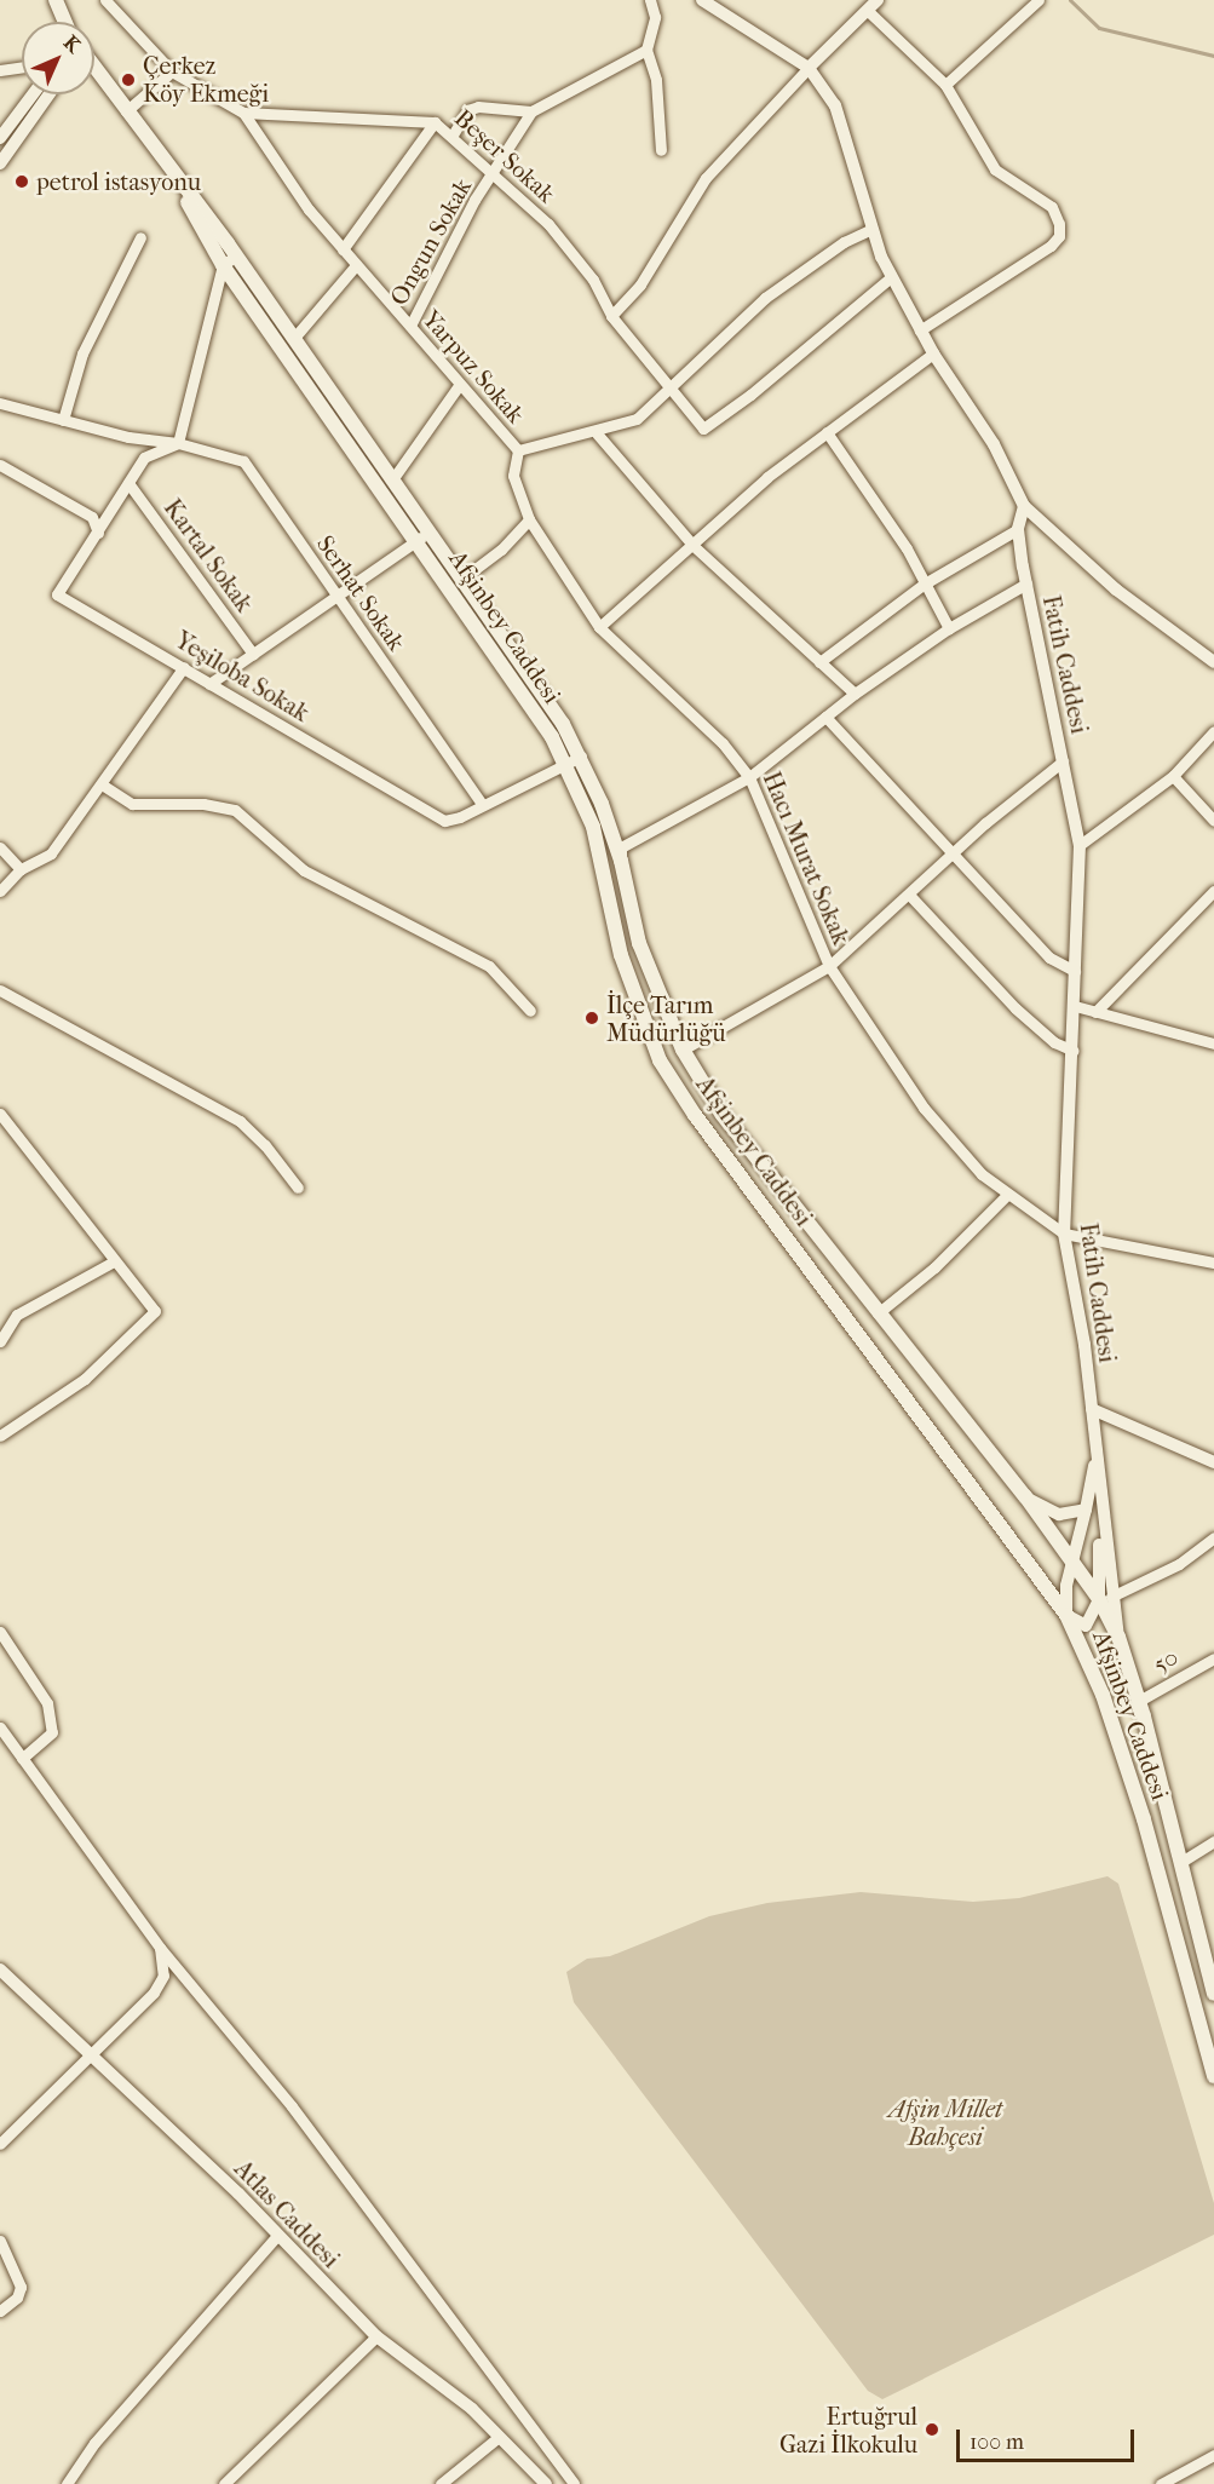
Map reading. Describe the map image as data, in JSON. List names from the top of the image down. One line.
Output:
{"streets":{"main road":["Afşinbey Caddesi"],"street":["Beşer Sokak","Ongun Sokak","Yarpuz Sokak","Kartal Sokak","Serhat Sokak","Fatih Caddesi","Yeşiloba Sokak","Hacı Murat Sokak","50","Atlas Caddesi"]},"crossings":[["Beşer Sokak","Ongun Sokak"],["Beşer Sokak","Yarpuz Sokak"],["Ongun Sokak","Yarpuz Sokak"],["Yarpuz Sokak","Hacı Murat Sokak"],["Kartal Sokak","Yeşiloba Sokak"],["Serhat Sokak","Yeşiloba Sokak"],["Afşinbey Caddesi","Fatih Caddesi"],["Afşinbey Caddesi","Yeşiloba Sokak"],["Afşinbey Caddesi","50"],["Fatih Caddesi","Hacı Murat Sokak"]],"parks":["Afşin Millet Bahçesi"],"places":["Çerkez Köy Ekmeği","petrol istasyonu","İlçe Tarım Müdürlüğü","Ertuğrul Gazi İlkokulu"],"scale_bar":"100 m","north":"top right"}
